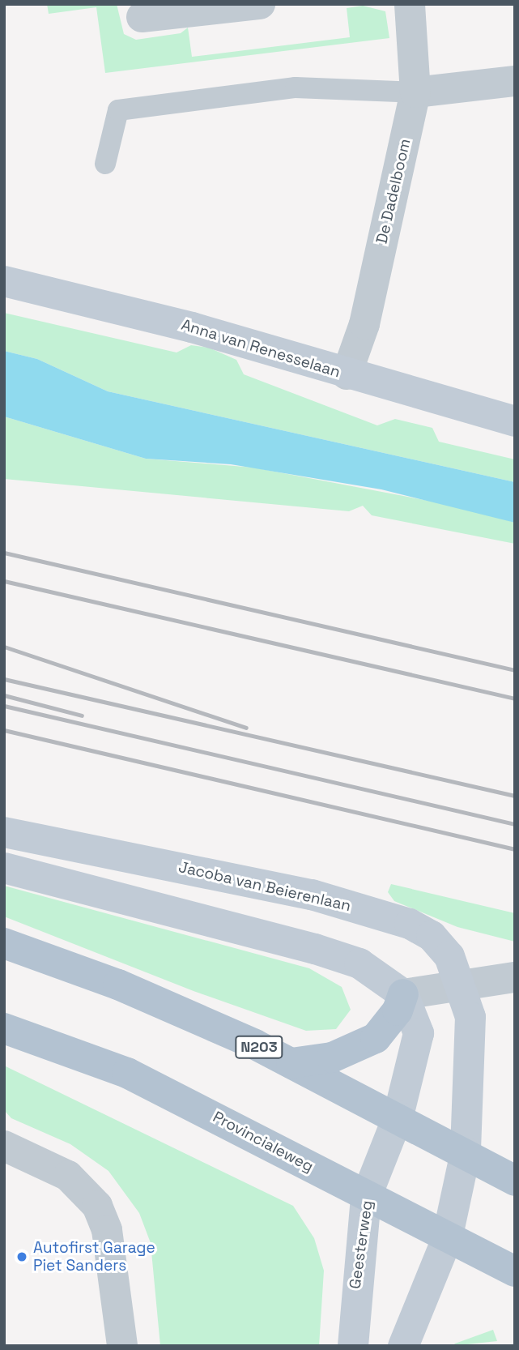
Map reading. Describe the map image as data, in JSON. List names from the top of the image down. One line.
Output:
{"streets":{"main road":["Anna van Renesselaan","Jacoba van Beierenlaan","N203","Provincialeweg","Geesterweg"],"street":["De Dadelboom"]},"crossings":[["De Dadelboom","Anna van Renesselaan"],["Jacoba van Beierenlaan","N203"],["N203","Geesterweg"],["Provincialeweg","Geesterweg"]],"places":["Autofirst Garage Piet Sanders"]}
